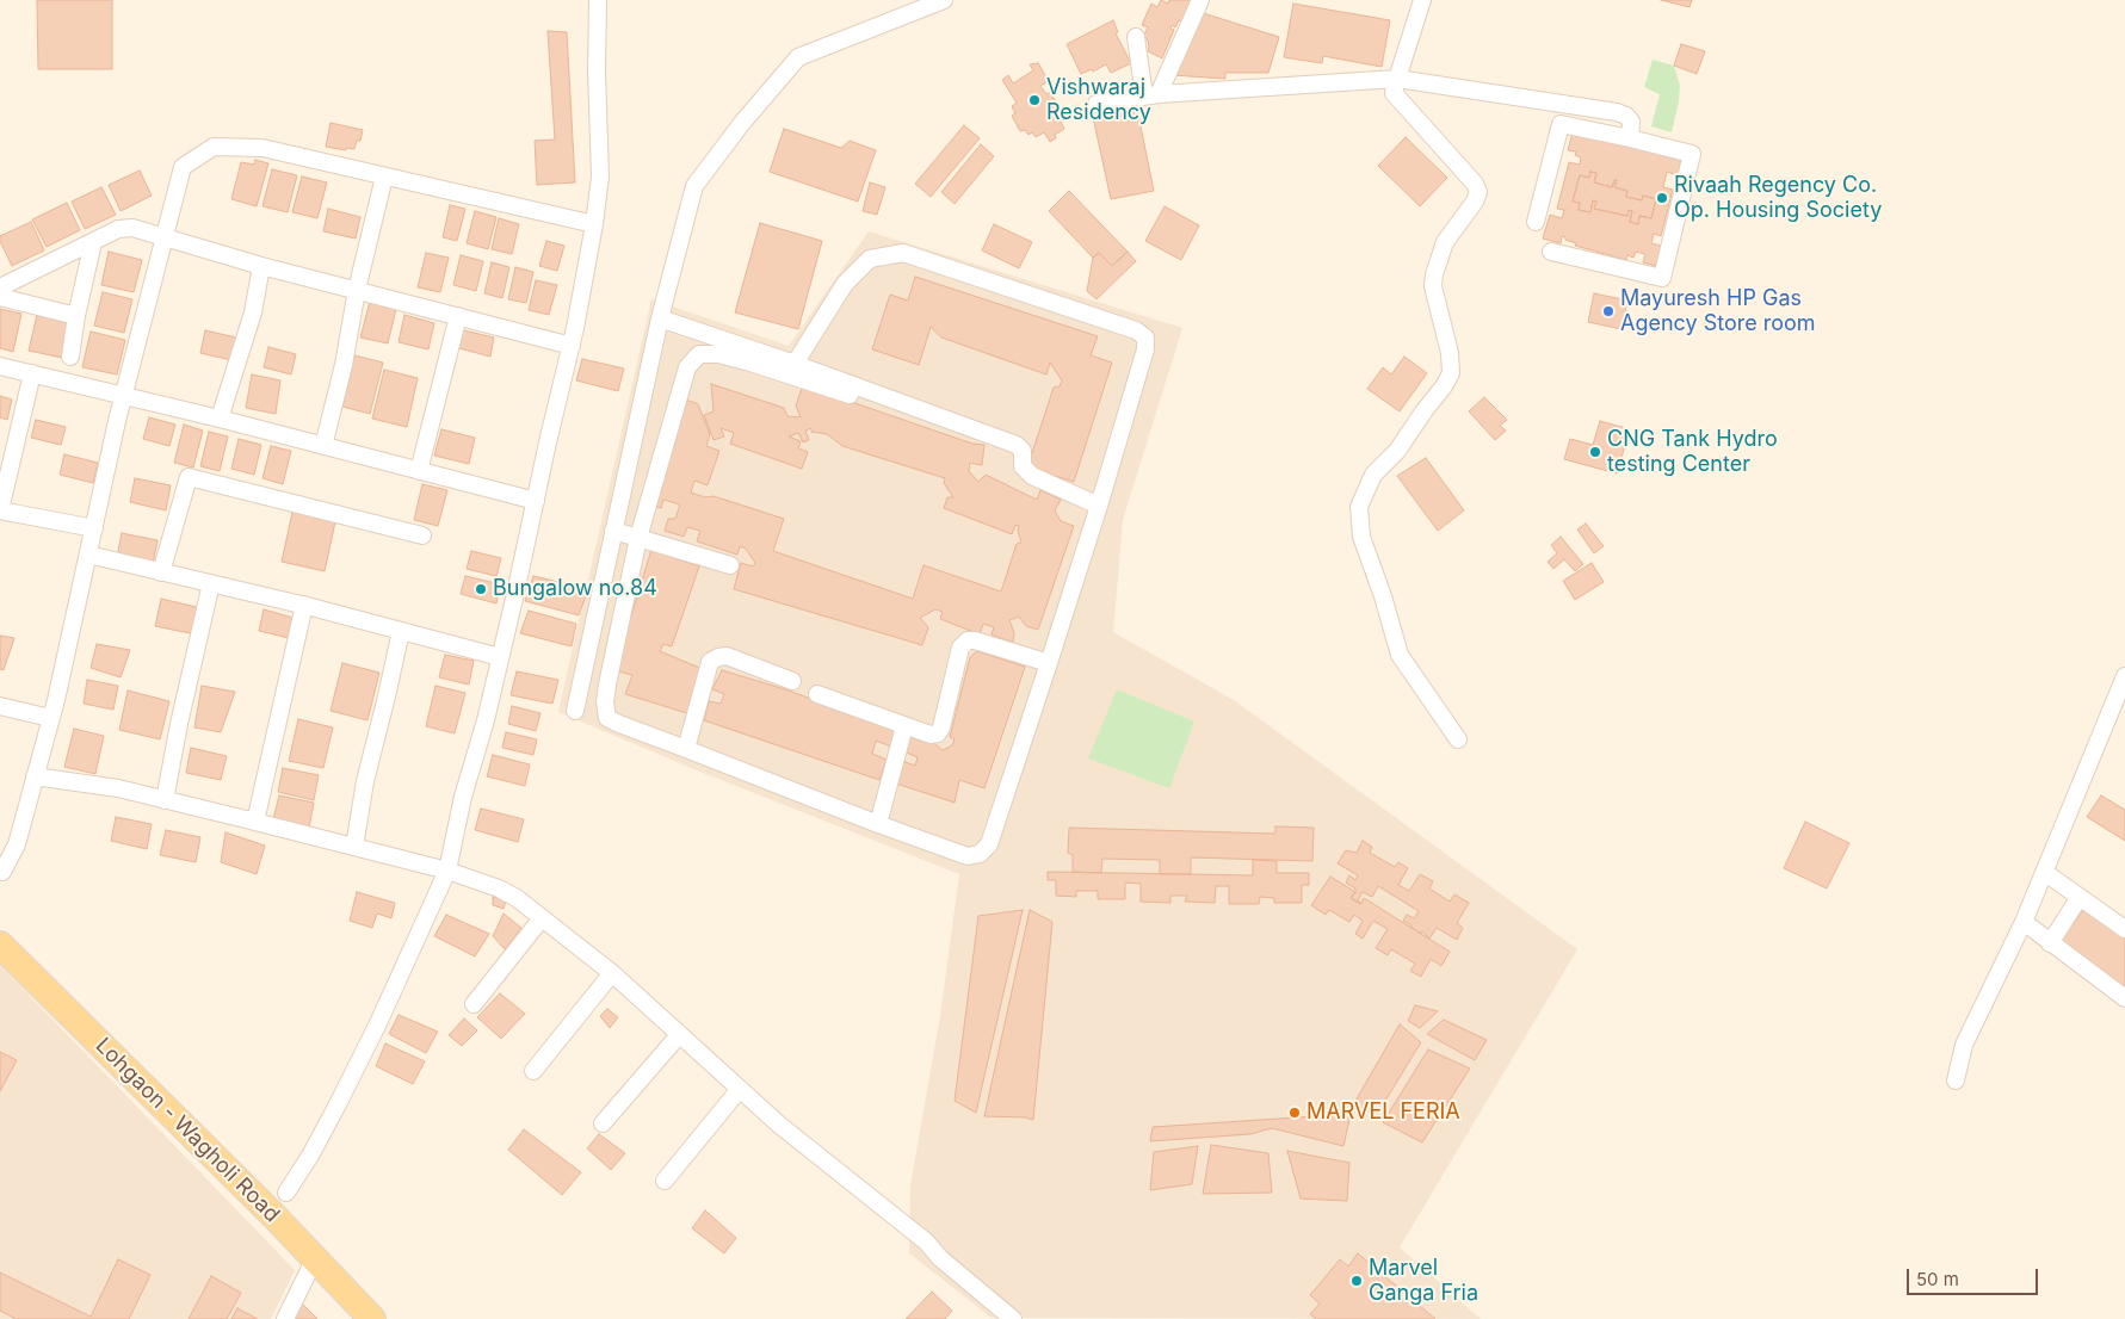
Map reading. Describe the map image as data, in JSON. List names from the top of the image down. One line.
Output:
{"streets":{"main road":["Lohgaon - Wagholi Road"]},"places":["Vishwaraj Residency","Rivaah Regency Co. Op. Housing Society","Mayuresh HP Gas Agency Store room","CNG Tank Hydro testing Center","Bungalow no.84","MARVEL FERIA","Marvel Ganga Fria"],"scale_bar":"50 m"}
